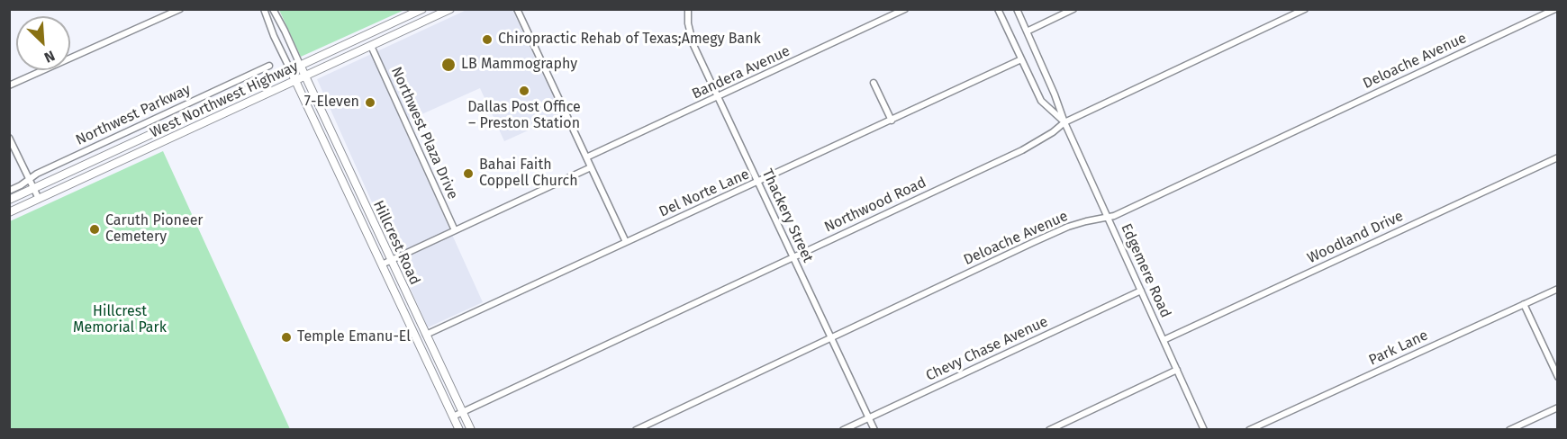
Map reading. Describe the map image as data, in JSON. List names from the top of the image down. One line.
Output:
{"streets":{"main road":["West Northwest Highway","Hillcrest Road"],"street":["Deloache Avenue","Bandera Avenue","Northwest Parkway","Northwest Plaza Drive","Del Norte Lane","Northwood Road","Thackery Street","Woodland Drive","Edgemere Road","Park Lane","Chevy Chase Avenue"]},"crossings":[["Deloache Avenue","Thackery Street"],["Deloache Avenue","Edgemere Road"],["Bandera Avenue","Thackery Street"],["West Northwest Highway","Northwest Plaza Drive"],["West Northwest Highway","Hillcrest Road"],["Del Norte Lane","Thackery Street"],["Del Norte Lane","Hillcrest Road"],["Del Norte Lane","Edgemere Road"],["Northwood Road","Thackery Street"],["Northwood Road","Hillcrest Road"],["Northwood Road","Edgemere Road"],["Thackery Street","Chevy Chase Avenue"],["Woodland Drive","Edgemere Road"],["Edgemere Road","Chevy Chase Avenue"]],"parks":["Hillcrest Memorial Park"],"places":["Chiropractic Rehab of Texas;Amegy Bank","LB Mammography","Dallas Post Office – Preston Station","7-Eleven","Bahai Faith Coppell Church","Caruth Pioneer Cemetery","Temple Emanu-El"],"north":"bottom right"}
